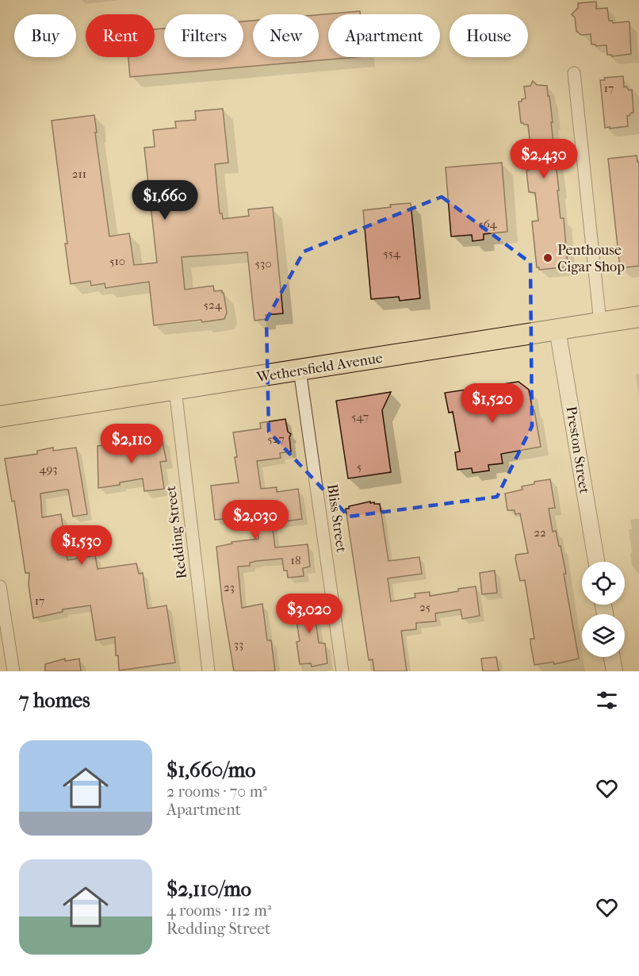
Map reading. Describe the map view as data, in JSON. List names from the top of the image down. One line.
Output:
{"streets":{"main road":["Wethersfield Avenue"],"street":["Preston Street","Bliss Street","Redding Street"]},"crossings":[["Wethersfield Avenue","Preston Street"],["Wethersfield Avenue","Bliss Street"],["Wethersfield Avenue","Redding Street"]],"places":["Penthouse Cigar Shop"],"house_numbers":["17","211","564","554","510","530","524","547","527","5","493","22","18","23","17","25","33"],"page":{"chip":["Buy","Rent","Filters","New","Apartment","House"],"price":["$2,430","$1,660","$1,520","$2,110","$2,030","$1,530","$3,020"],"heading":"7 homes","list":[{"name":"$1,660/mo","note":"2 rooms · 70 m² · Apartment"},{"name":"$2,110/mo","note":"4 rooms · 112 m² · Redding Street"}]}}
